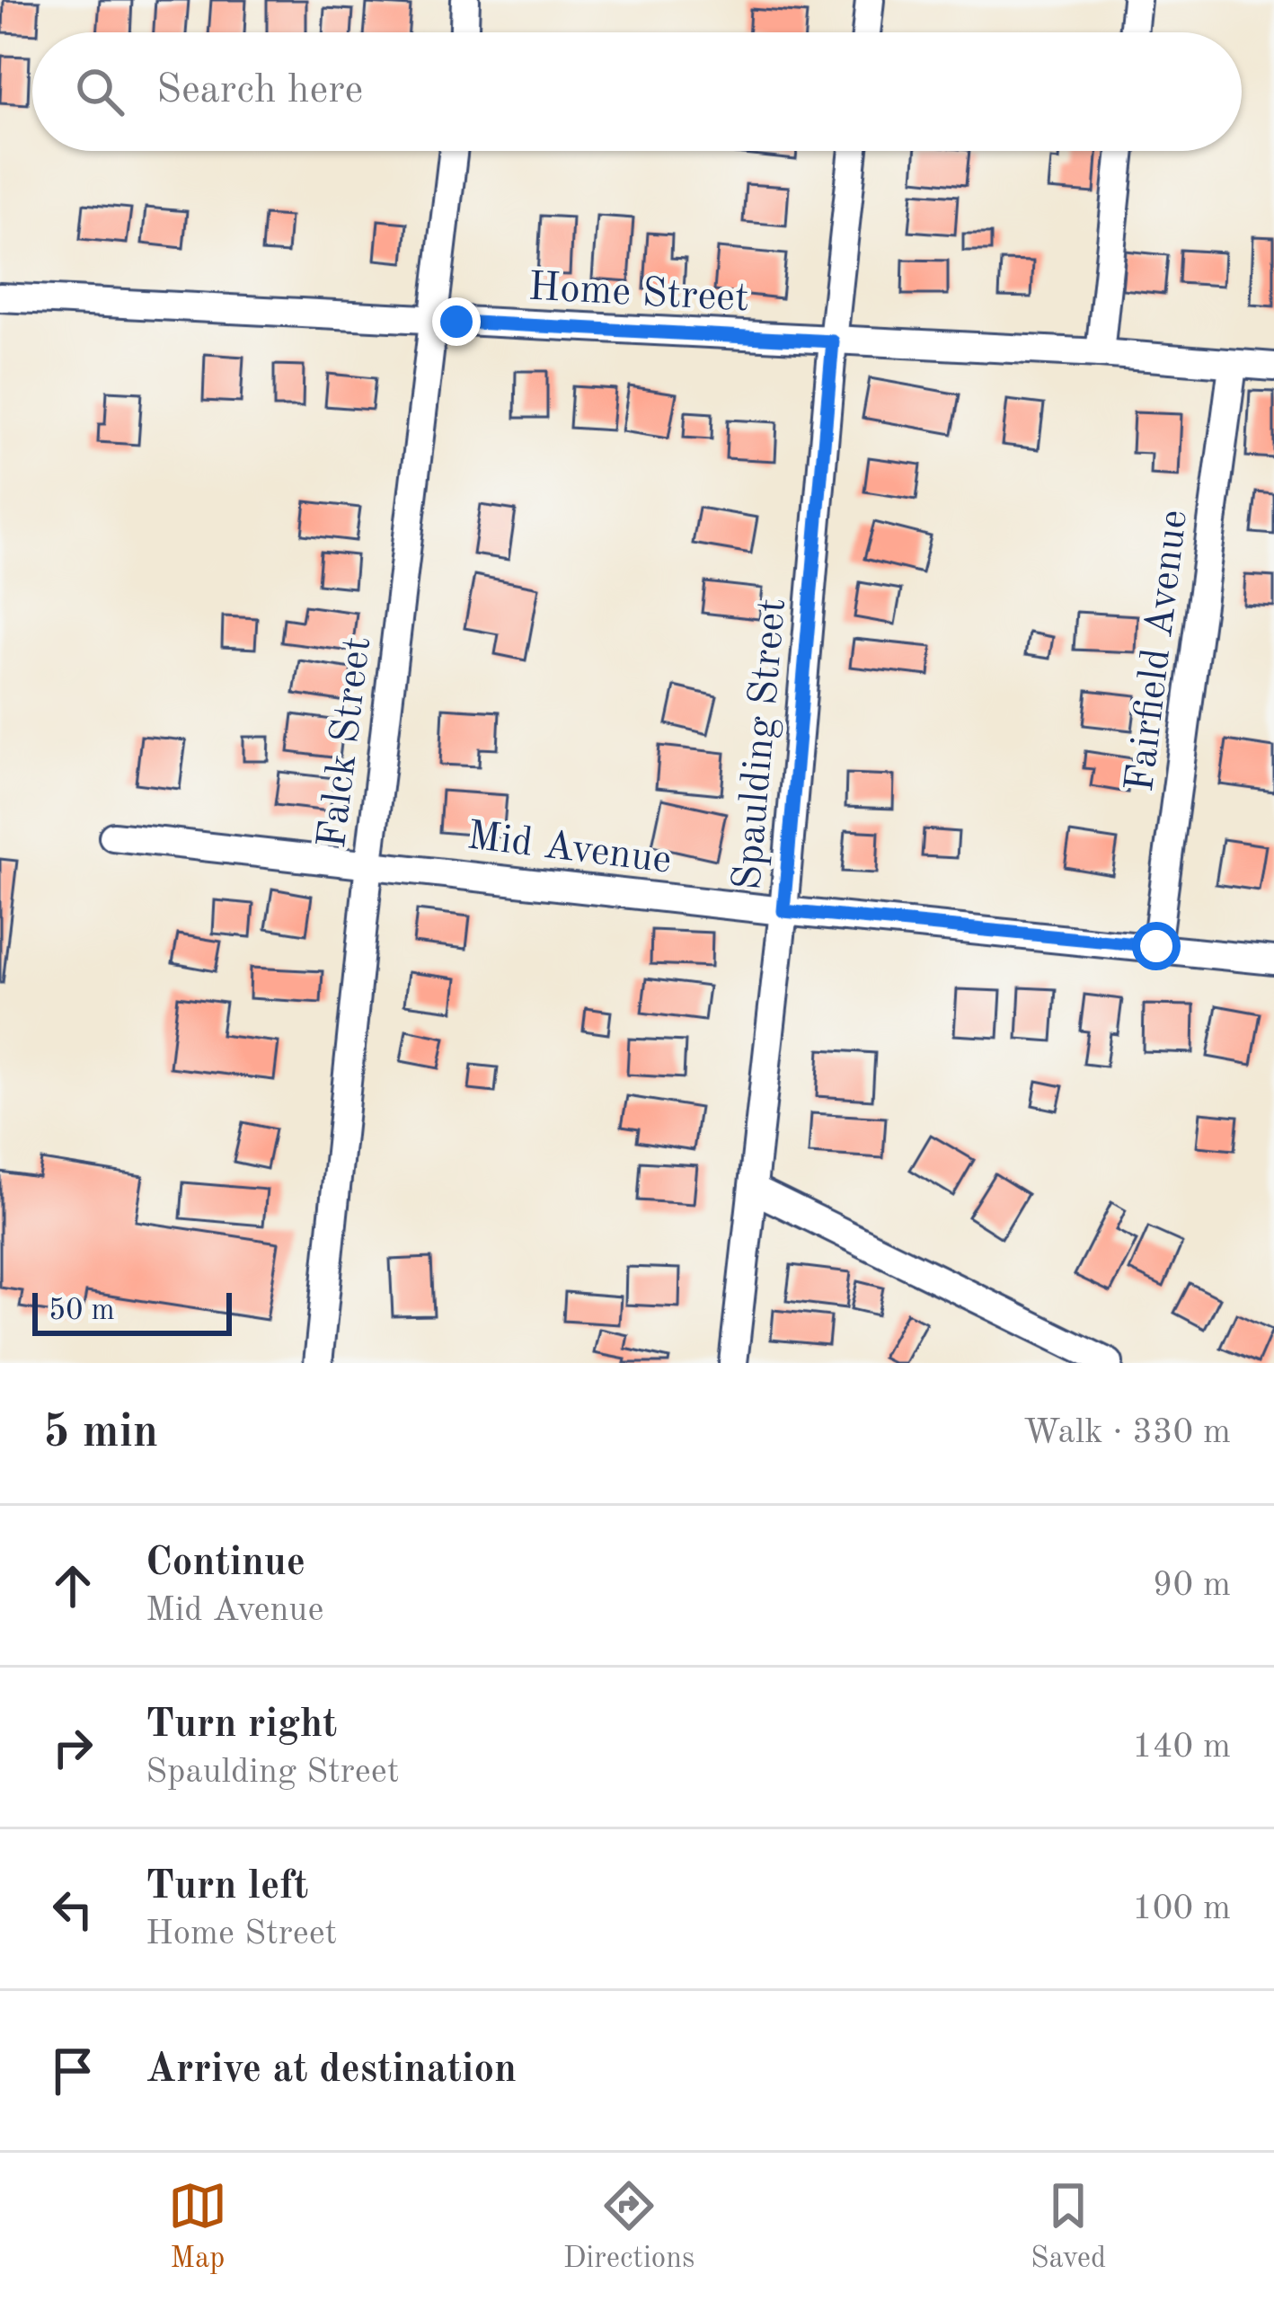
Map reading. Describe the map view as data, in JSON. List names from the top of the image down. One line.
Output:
{"streets":{"street":["Home Street","Fairfield Avenue","Falck Street","Spaulding Street","Mid Avenue"]},"crossings":[["Home Street","Fairfield Avenue"],["Home Street","Falck Street"],["Home Street","Spaulding Street"],["Fairfield Avenue","Mid Avenue"],["Falck Street","Mid Avenue"],["Spaulding Street","Mid Avenue"]],"scale_bar":"50 m","page":{"search":"Search here","scale":"50 m","heading":["5 min","Walk · 330 m"],"list":[["Continue","Mid Avenue","90 m"],["Turn right","Spaulding Street","140 m"],["Turn left","Home Street","100 m"],"Arrive at destination"],"nav":["Map","Directions","Saved"]}}
